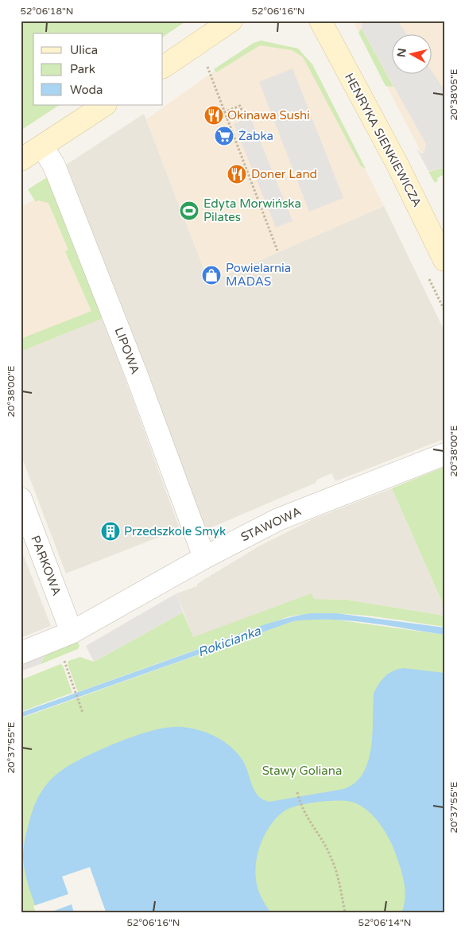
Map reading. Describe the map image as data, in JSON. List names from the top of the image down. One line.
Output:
{"streets":{"main road":["HENRYKA SIENKIEWICZA"],"street":["LIPOWA","STAWOWA","PARKOWA"]},"crossings":[["LIPOWA","STAWOWA"],["STAWOWA","PARKOWA"]],"water":["Rokicianka"],"parks":["Stawy Goliana"],"places":{"restaurant":["Okinawa Sushi","Doner Land"],"supermarket":["Żabka"],"sports":["Edyta Morwińska Pilates"],"shop":["Powielarnia MADAS"],"building":["Przedszkole Smyk"]},"legend":["Ulica","Park","Woda"],"north":"left","coordinates":["52°06'18\"N","52°06'16\"N","20°38'05\"E","20°38'00\"E","20°37'55\"E","52°06'14\"N"]}
